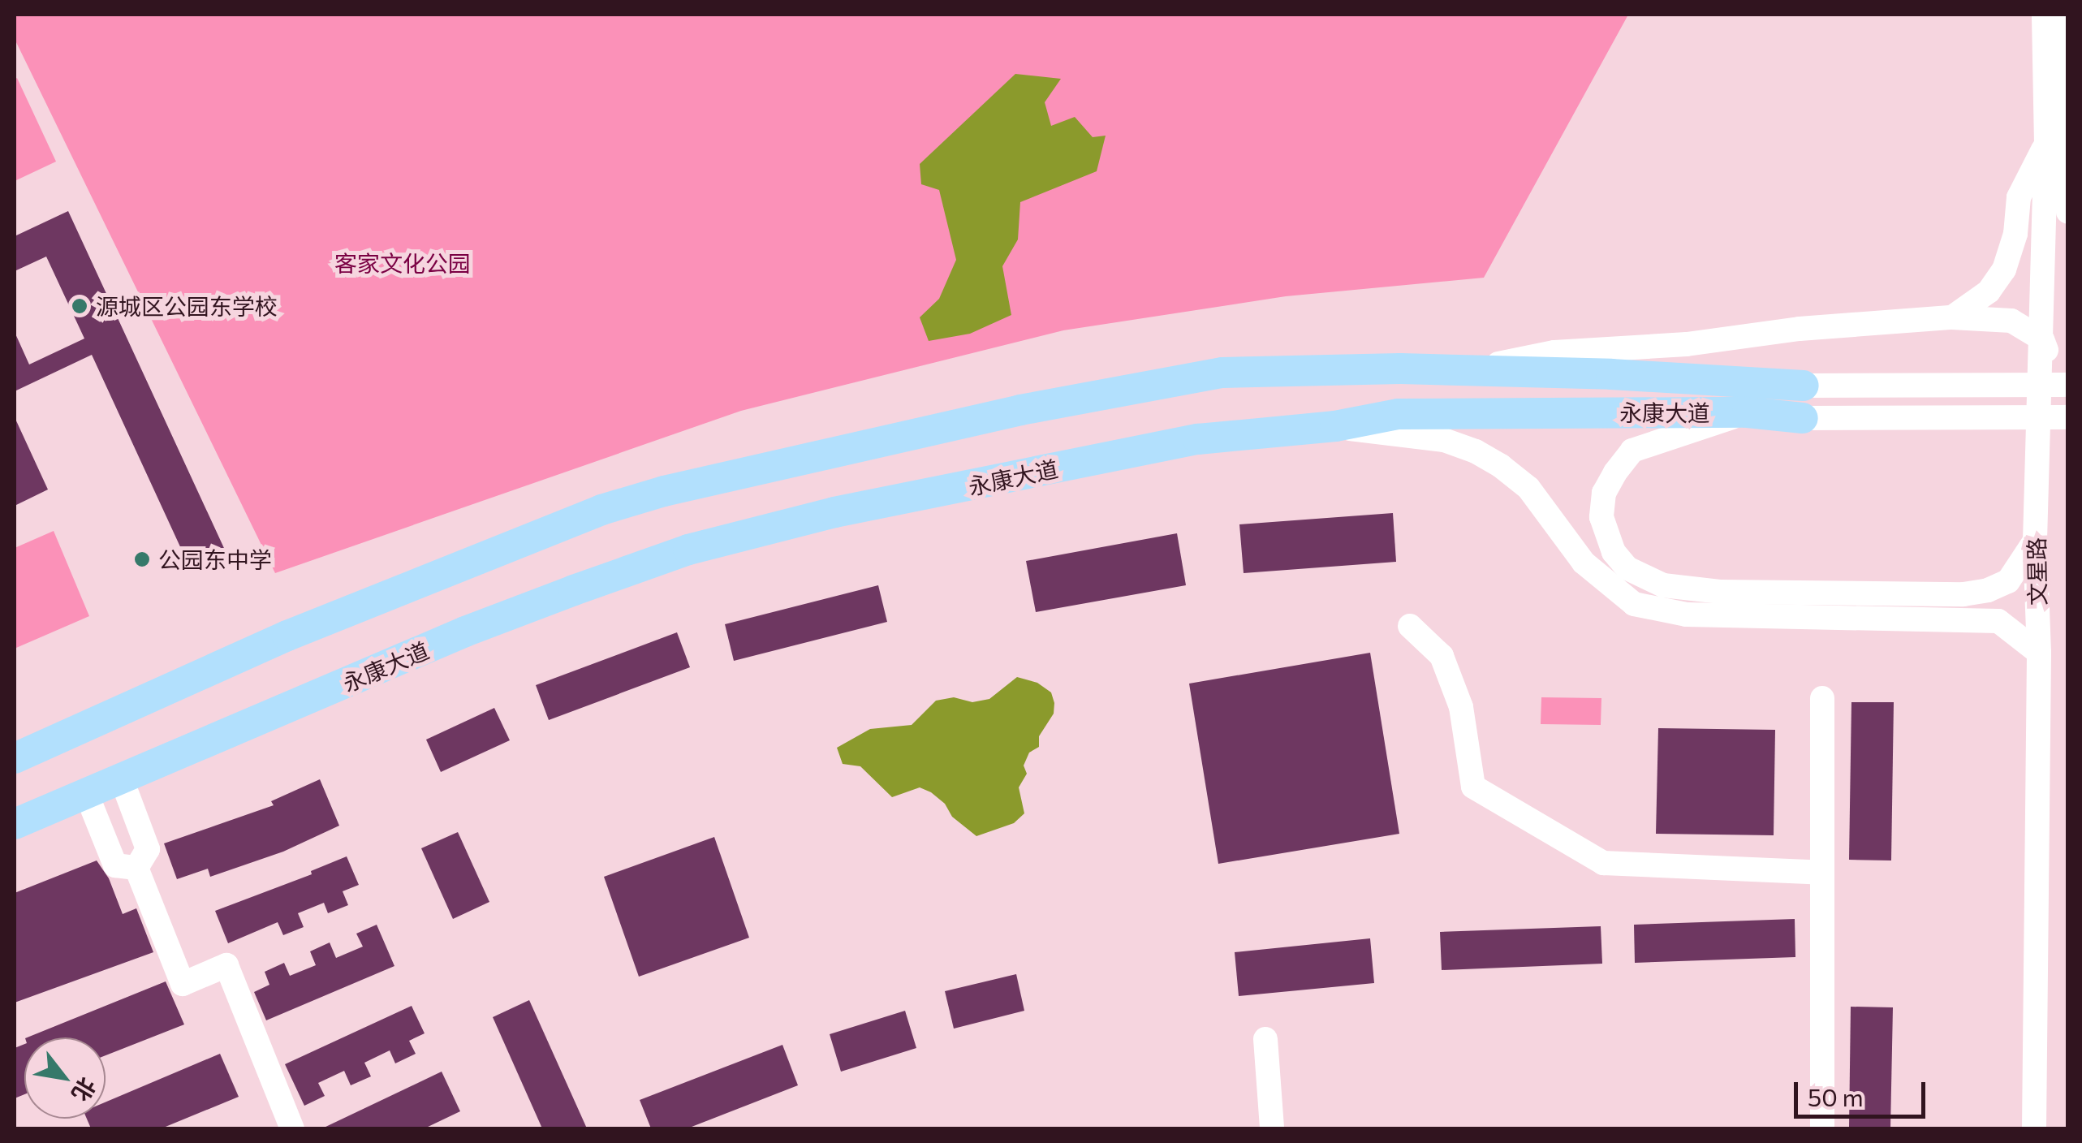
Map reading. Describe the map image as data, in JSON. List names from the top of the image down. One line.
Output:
{"streets":{"main road":["永康大道"],"street":["文星路"]},"parks":["客家文化公园"],"places":["源城区公园东学校","公园东中学"],"scale_bar":"50 m","north":"bottom right"}
